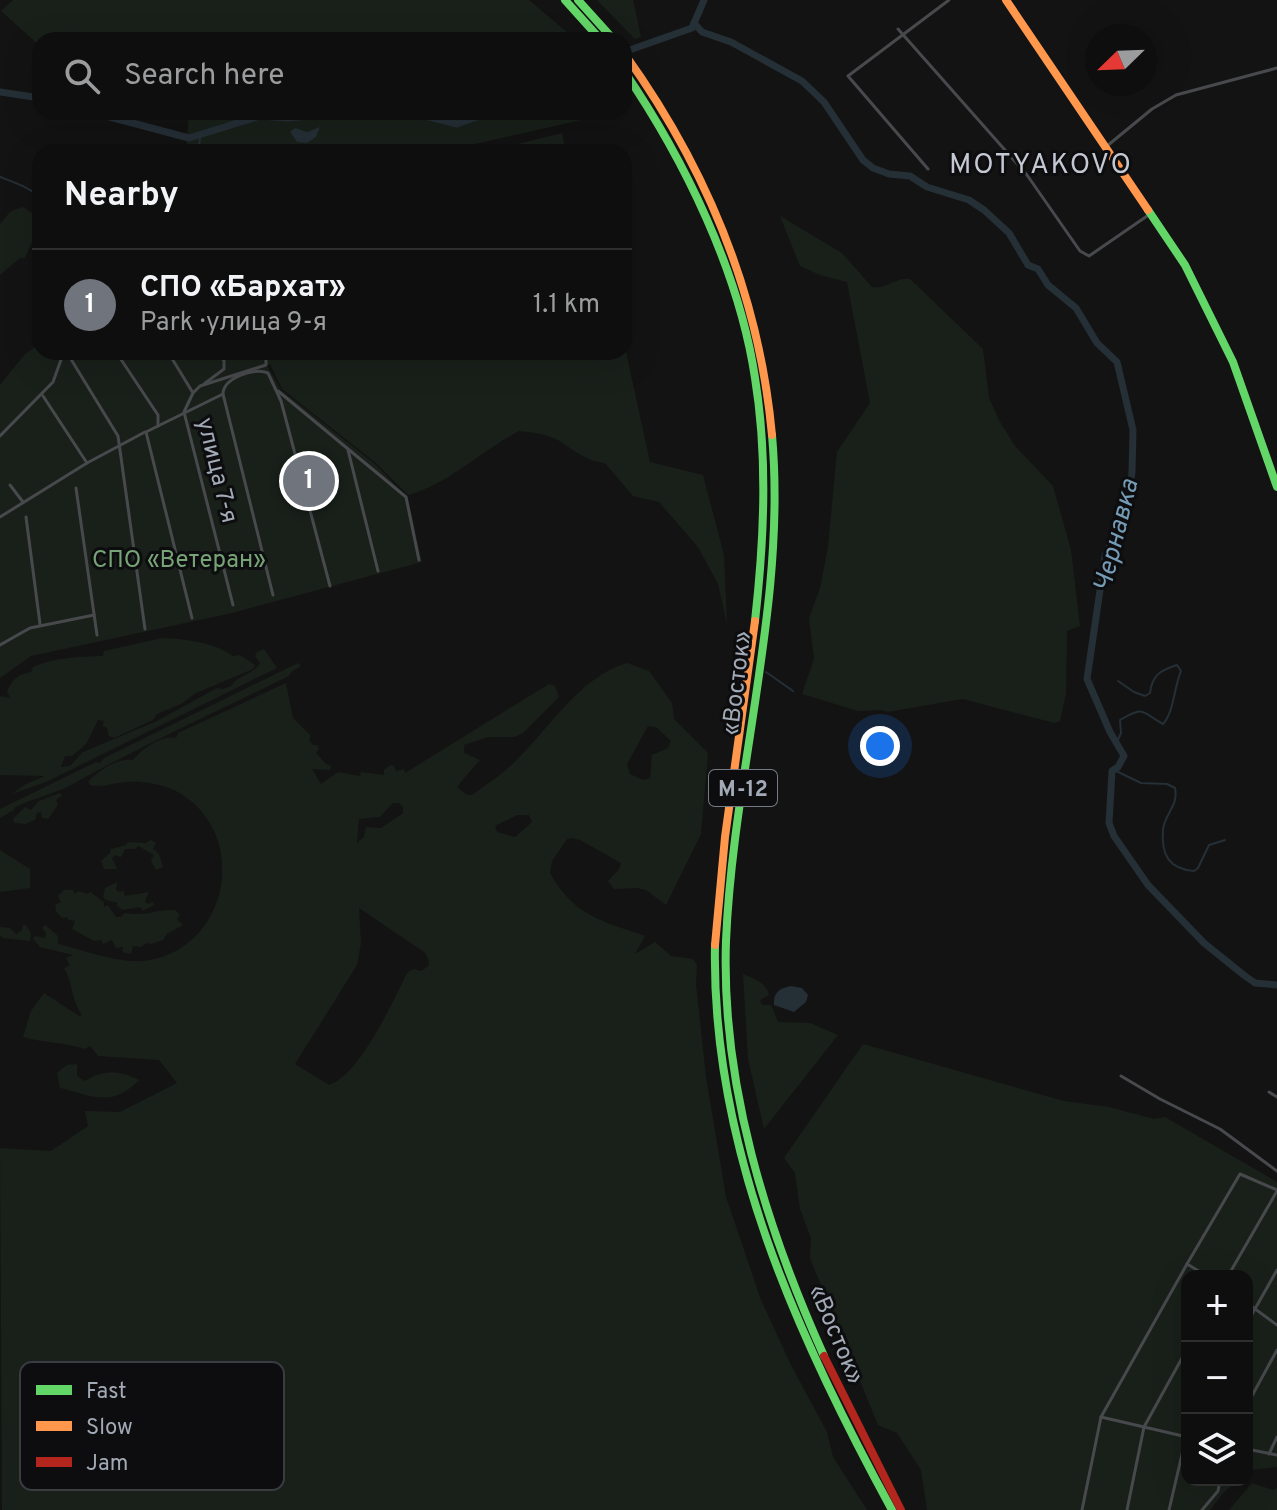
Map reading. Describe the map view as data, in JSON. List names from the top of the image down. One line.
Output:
{"streets":{"main road":["«Восток»","М-12"],"street":["улица 7-я"]},"districts":["MOTYAKOVO"],"water":["Чернавка"],"parks":["СПО «Ветеран»"],"legend":["Fast","Slow","Jam"],"north":"bottom left","page":{"search":"Search here","heading":"Nearby","list":[{"mark":"1","name":"СПО «Бархат»","note":"Park · улица 9-я","value":"1.1 km"}],"pins":"1","map_buttons":["+","−"]}}
